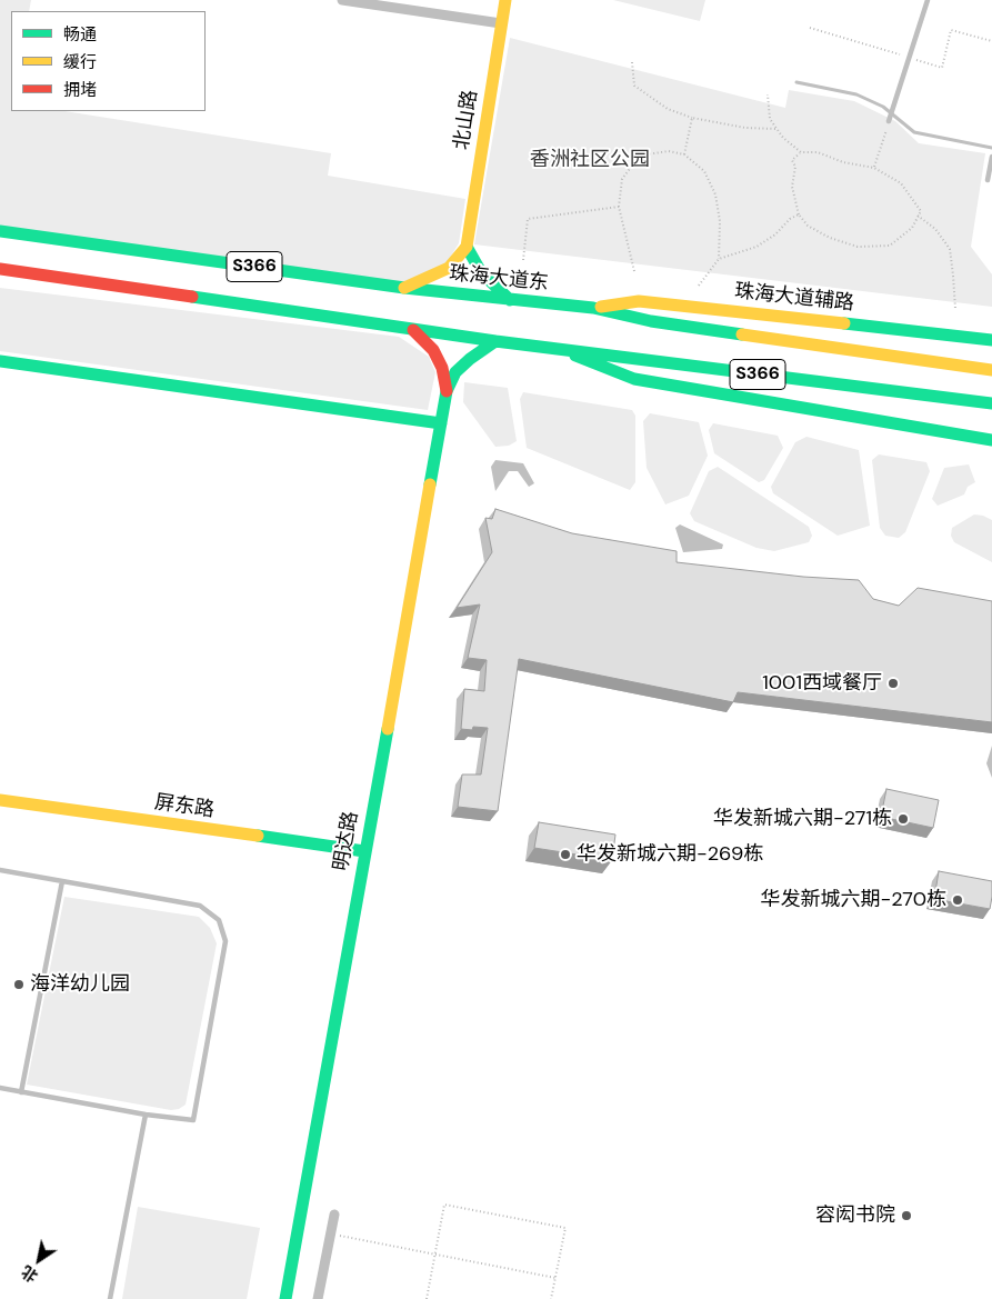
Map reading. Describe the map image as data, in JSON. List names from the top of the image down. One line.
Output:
{"streets":{"main road":["北山路","S366","珠海大道东","珠海大道辅路","屏东路","明达路"]},"crossings":[["S366","明达路"],["珠海大道东","珠海大道辅路"],["屏东路","明达路"]],"parks":["香洲社区公园"],"places":["1001西域餐厅","华发新城六期-271栋","华发新城六期-269栋","华发新城六期-270栋","海洋幼儿园","容闳书院"],"legend":["畅通","缓行","拥堵"],"north":"bottom left"}
